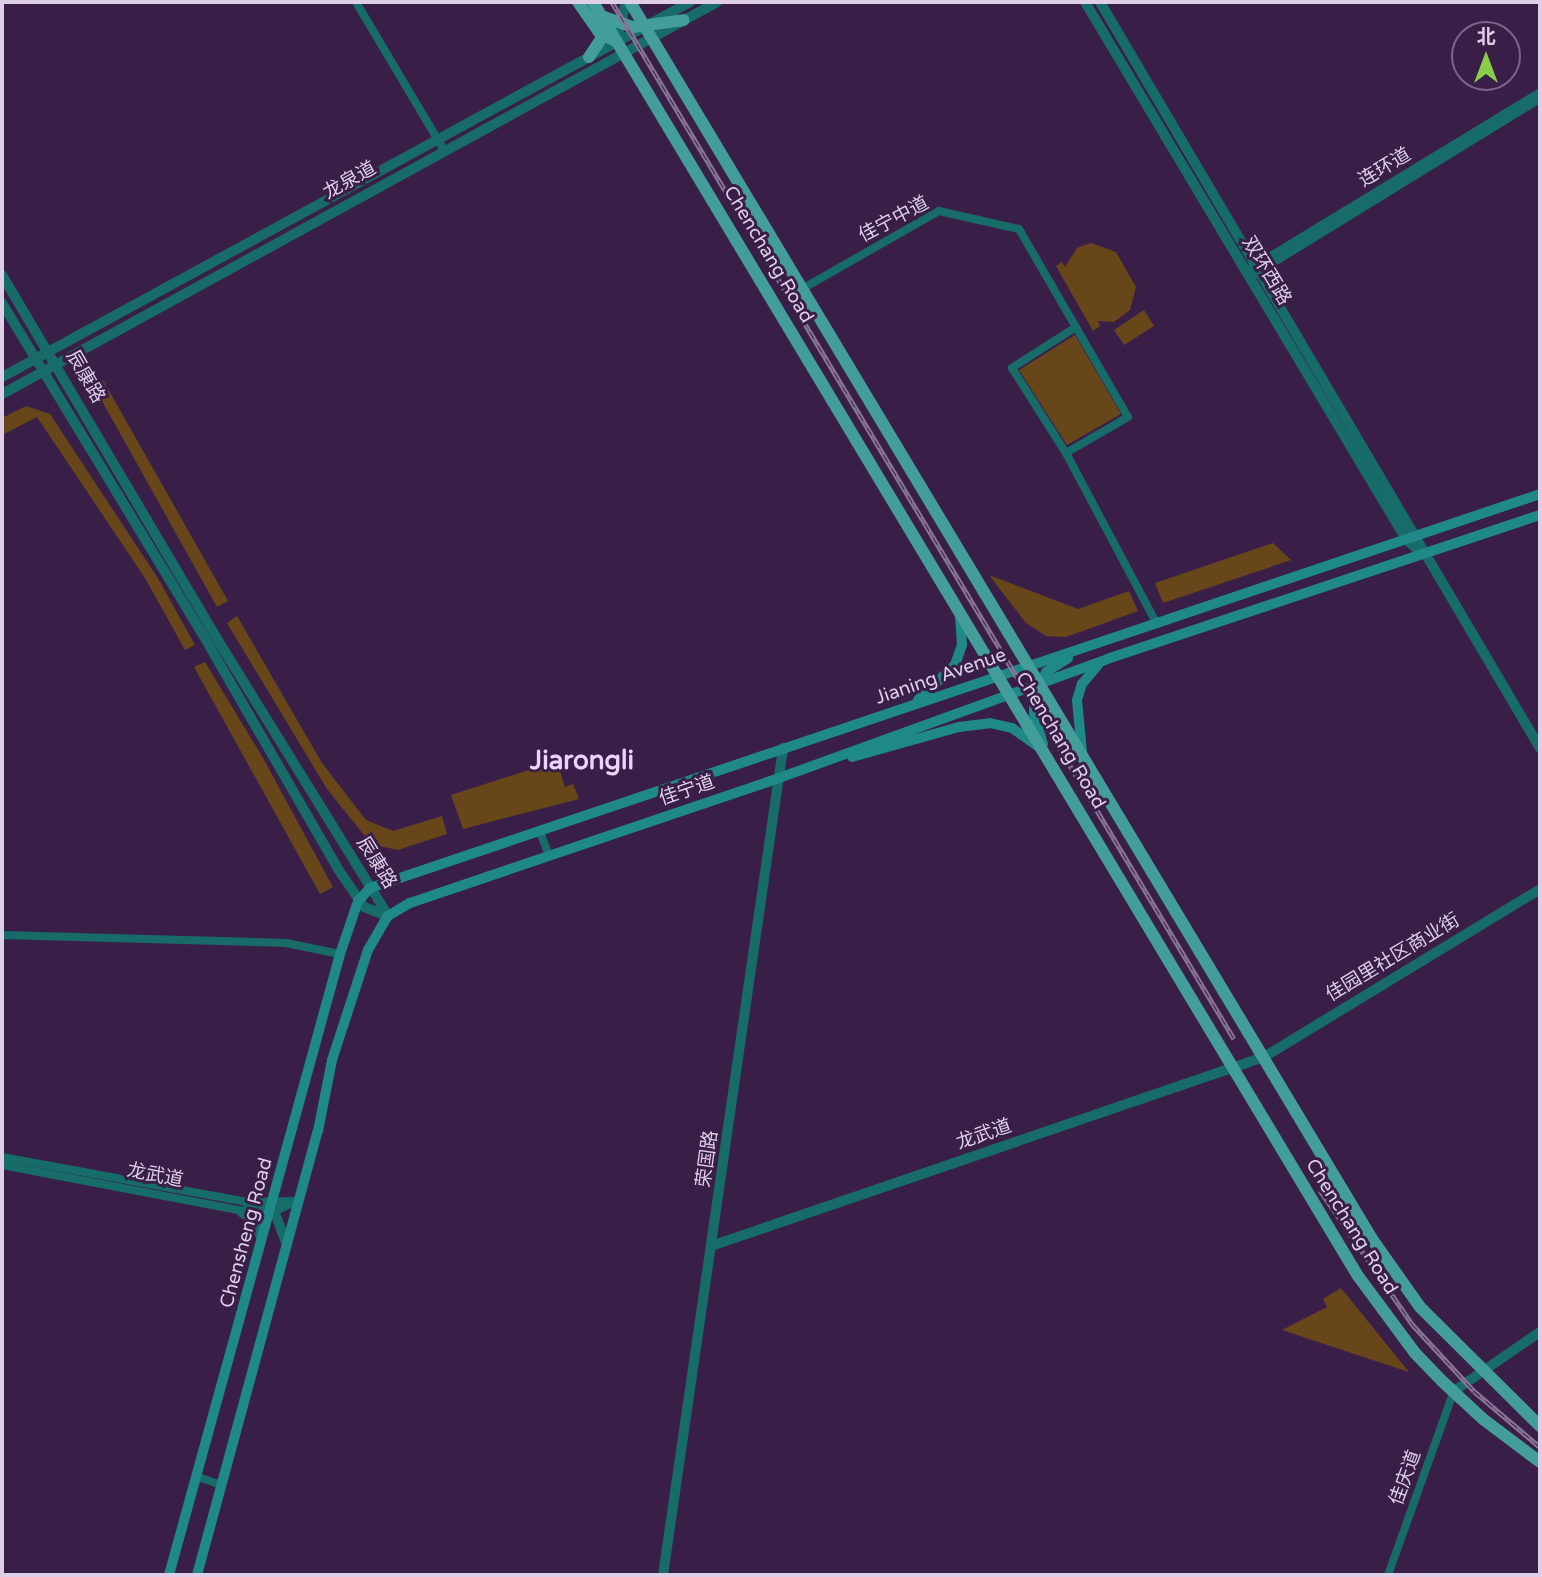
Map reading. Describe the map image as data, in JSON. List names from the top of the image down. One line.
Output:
{"streets":{"main road":["Chenchang Road","Jianing Avenue","佳宁道","Chensheng Road"],"street":["连环道","龙泉道","佳宁中道","双环西路","辰康路","佳园里社区商业街","龙武道","荣国路","佳庆道"]},"crossings":[["连环道","双环西路"],["龙泉道","辰康路"],["佳宁中道","Chenchang Road"],["Chenchang Road","Jianing Avenue"],["Chenchang Road","佳园里社区商业街"],["Chenchang Road","龙武道"],["Chenchang Road","佳庆道"],["双环西路","Jianing Avenue"],["辰康路","Jianing Avenue"],["辰康路","佳宁道"],["辰康路","Chensheng Road"],["Jianing Avenue","佳宁道"],["Jianing Avenue","荣国路"],["Jianing Avenue","Chensheng Road"],["佳宁道","荣国路"],["佳园里社区商业街","龙武道"],["龙武道","荣国路"],["龙武道","Chensheng Road"]],"districts":["Jiarongli"],"north":"top"}
